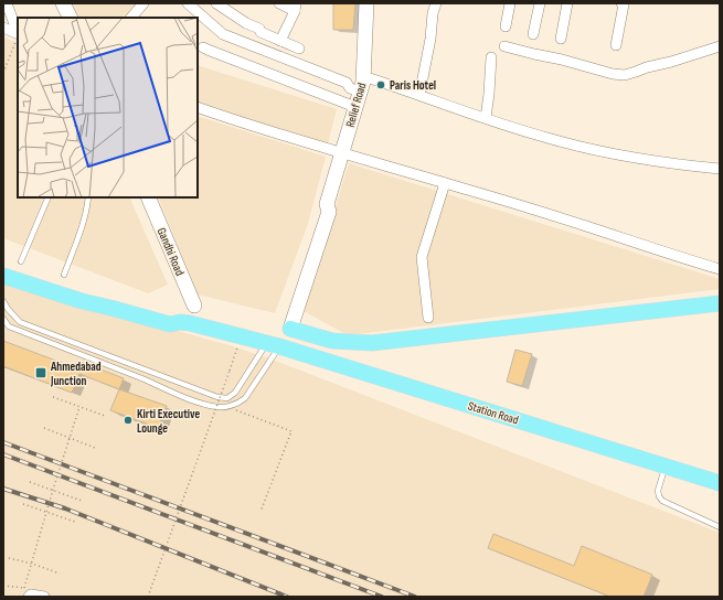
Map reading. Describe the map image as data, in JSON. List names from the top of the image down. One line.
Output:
{"streets":{"main road":["Relief Road","Gandhi Road","Station Road"]},"places":{"other":["Paris Hotel","Kirti Executive Lounge"],"transit":["Ahmedabad Junction"]}}
